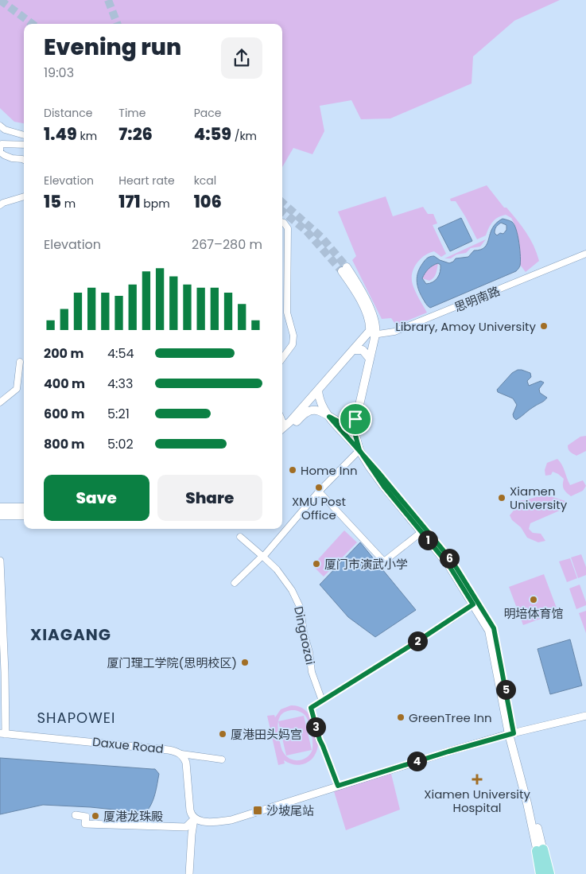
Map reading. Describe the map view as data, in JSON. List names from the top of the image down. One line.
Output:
{"streets":{"street":["思明南路","Dingaozai","Daxue Road"]},"districts":["XIAGANG","SHAPOWEI"],"places":{"other":["Library, Amoy University","Home Inn","XMU Post Office","Xiamen University","厦门市演武小学","明培体育馆","厦门理工学院(思明校区)","GreenTree Inn","厦港田头妈宫","厦港龙珠殿"],"health":["Xiamen University Hospital"],"transit":["沙坡尾站"]},"page":{"heading":["Evening run","19:03"],"stats":[["Distance","1.49 km"],["Time","7:26"],["Pace","4:59 /km"],["Elevation","15 m"],["Heart rate","171 bpm"],["kcal","106"]],"chart":["Elevation","267–280 m"],"list":[{"name":"200 m","note":"4:54"},{"name":"400 m","note":"4:33"},{"name":"600 m","note":"5:21"},{"name":"800 m","note":"5:02"}],"buttons":["Save","Share"],"pins":["1","6","2","5","3","4"]}}
